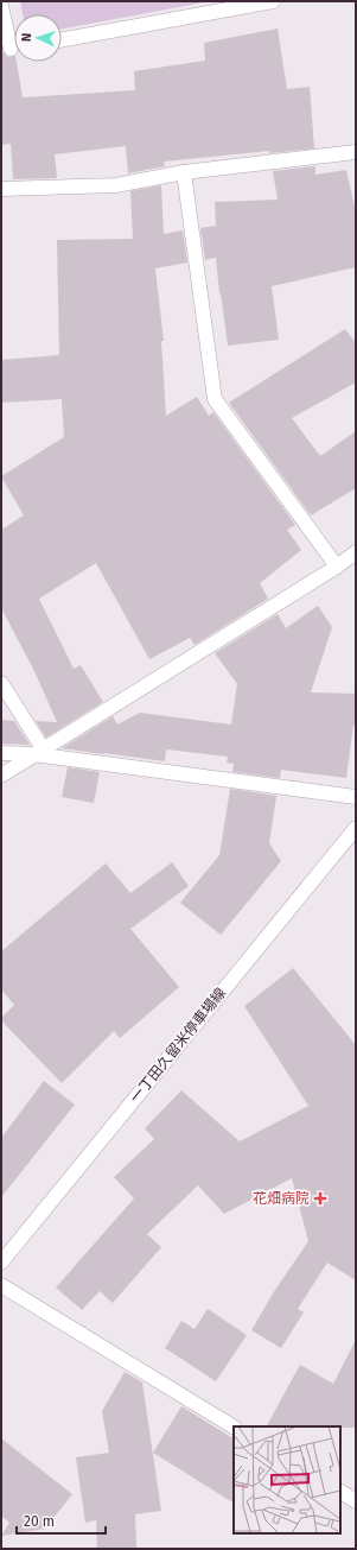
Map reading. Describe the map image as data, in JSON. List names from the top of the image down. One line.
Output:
{"streets":{"street":["一丁田久留米停車場線"]},"places":{"health":["花畑病院"]},"scale_bar":"20 m","north":"left"}
